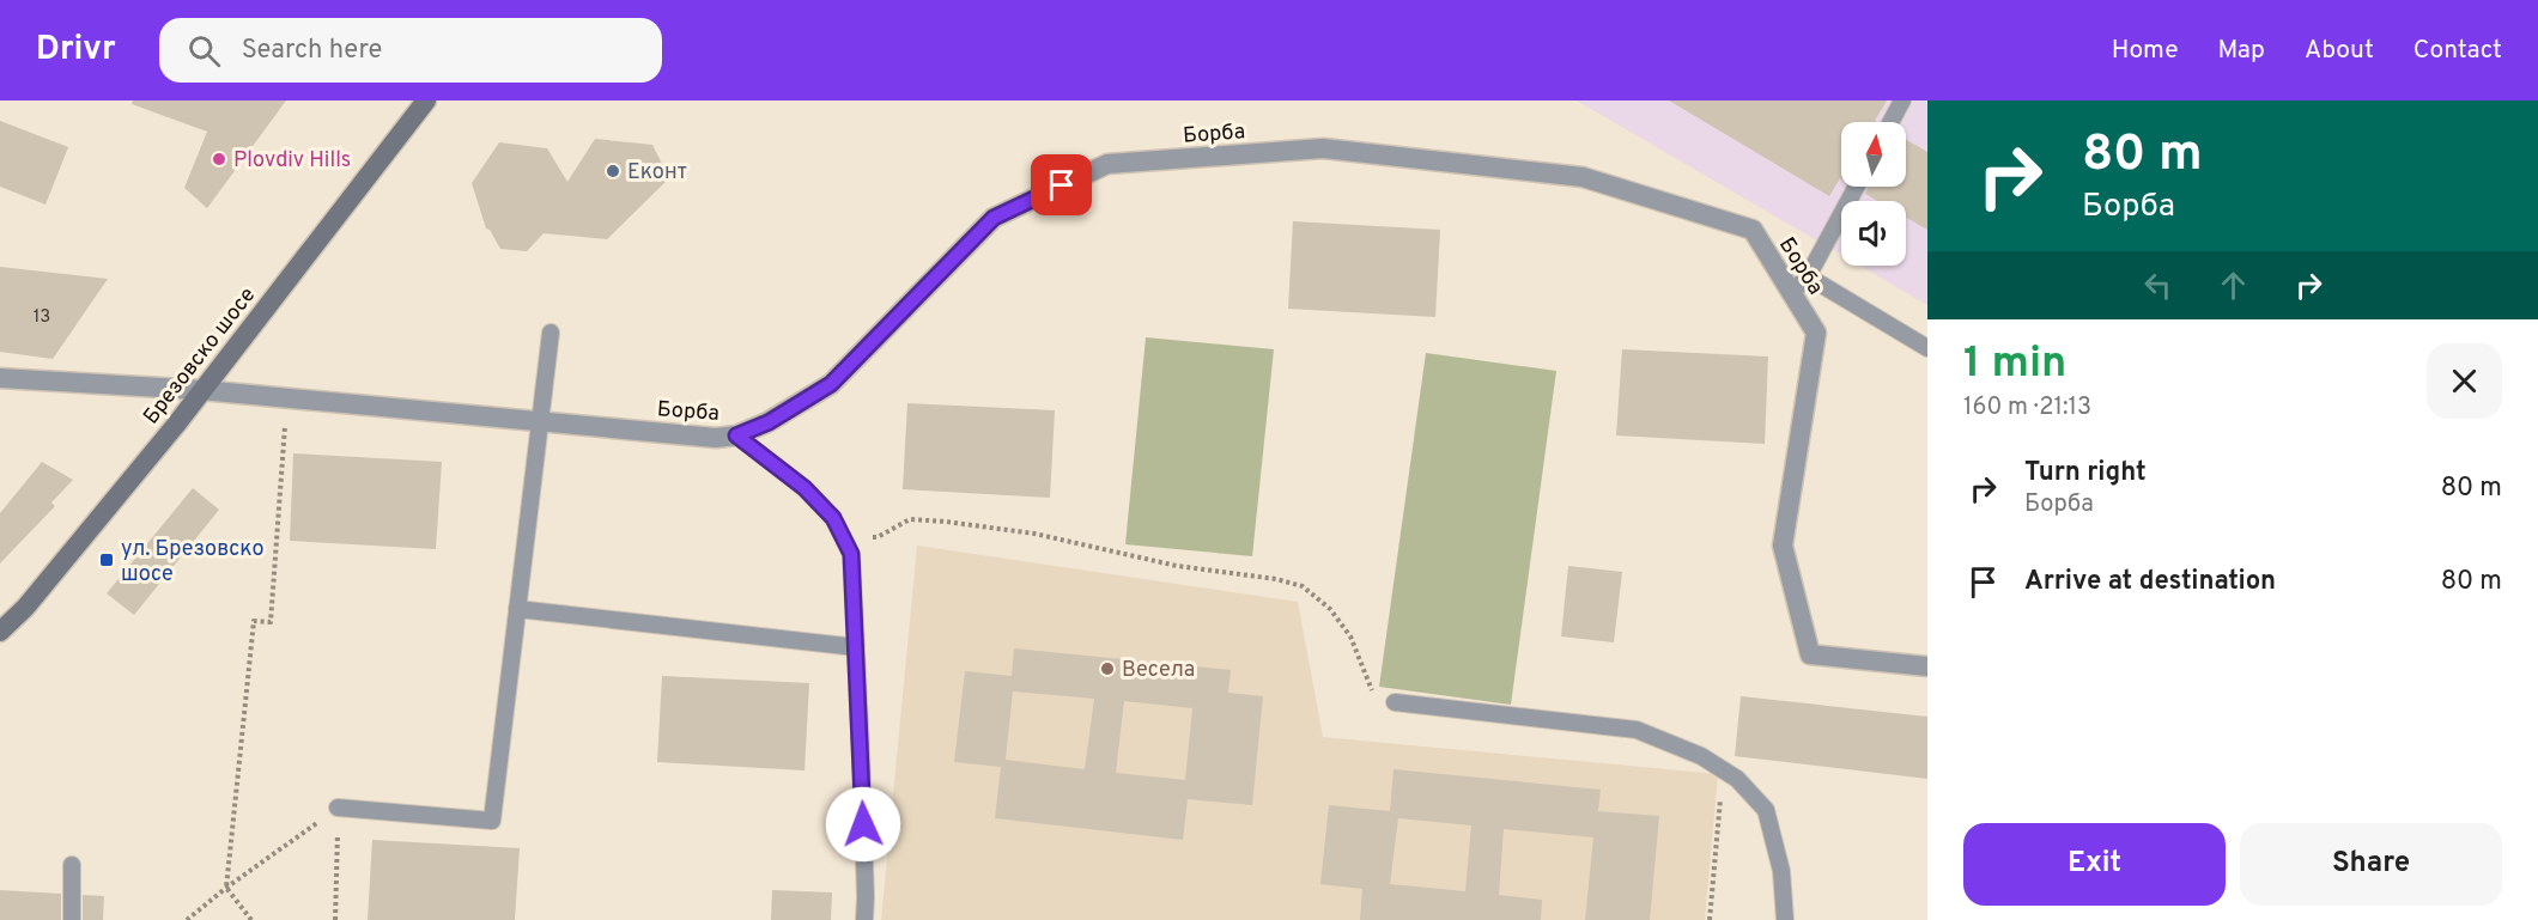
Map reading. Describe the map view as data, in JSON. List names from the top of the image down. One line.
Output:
{"streets":{"main road":["Брезовско шосе"],"street":["Борба"]},"crossings":[["Борба","Брезовско шосе"]],"places":{"other":["Plovdiv Hills","Еконт","Весела"],"transit":["ул. Брезовско шосе"]},"house_numbers":["13"],"north":"top","page":{"header":"Drivr","search":"Search here","nav":["Home","Map","About","Contact"],"turn":["80 m","Борба"],"heading":["1 min","160 m · 21:13"],"list":[{"name":"Turn right","note":"Борба","value":"80 m"},{"name":"Arrive at destination","value":"80 m"}],"buttons":["Exit","Share"]}}
